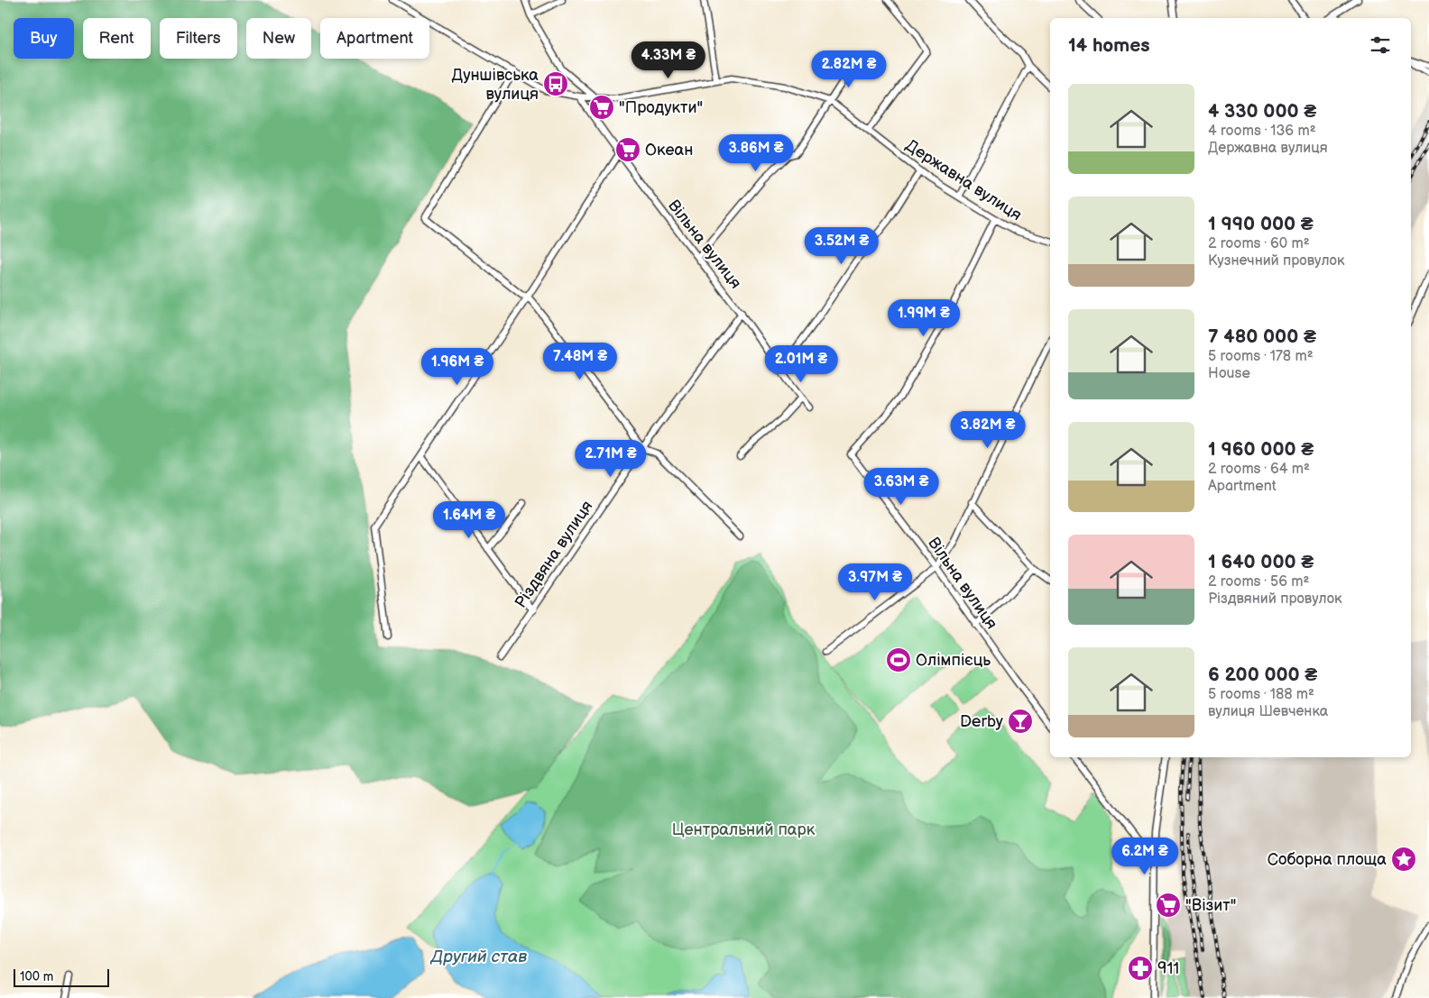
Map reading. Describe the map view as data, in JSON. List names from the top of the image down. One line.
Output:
{"streets":{"street":["Державна вулиця","Вільна вулиця","Різдвяна вулиця"]},"crossings":[["Державна вулиця","Вільна вулиця"],["Вільна вулиця","Різдвяна вулиця"]],"water":["Другий став"],"parks":["Центральний парк"],"places":{"bus stop":["Дуншівська вулиця"],"supermarket":["\"Продукти\"","Океан","\"Візит\""],"sports":["Олімпієць"],"bar":["Derby"],"place":["Соборна площа"],"pharmacy":["911"]},"scale_bar":"100 m","page":{"chip":["Buy","Rent","Filters","New","Apartment"],"heading":"14 homes","price":["4.33M ₴","2.82M ₴","3.86M ₴","3.52M ₴","1.99M ₴","7.48M ₴","2.01M ₴","1.96M ₴","3.82M ₴","2.71M ₴","3.63M ₴","1.64M ₴","3.97M ₴","6.2M ₴"],"list":[{"name":"4 330 000 ₴","note":"4 rooms · 136 m² · Державна вулиця"},{"name":"1 990 000 ₴","note":"2 rooms · 60 m² · Кузнечний провулок"},{"name":"7 480 000 ₴","note":"5 rooms · 178 m² · House"},{"name":"1 960 000 ₴","note":"2 rooms · 64 m² · Apartment"},{"name":"1 640 000 ₴","note":"2 rooms · 56 m² · Різдвяний провулок"},{"name":"6 200 000 ₴","note":"5 rooms · 188 m² · вулиця Шевченка"}],"scale":"100 m"}}
